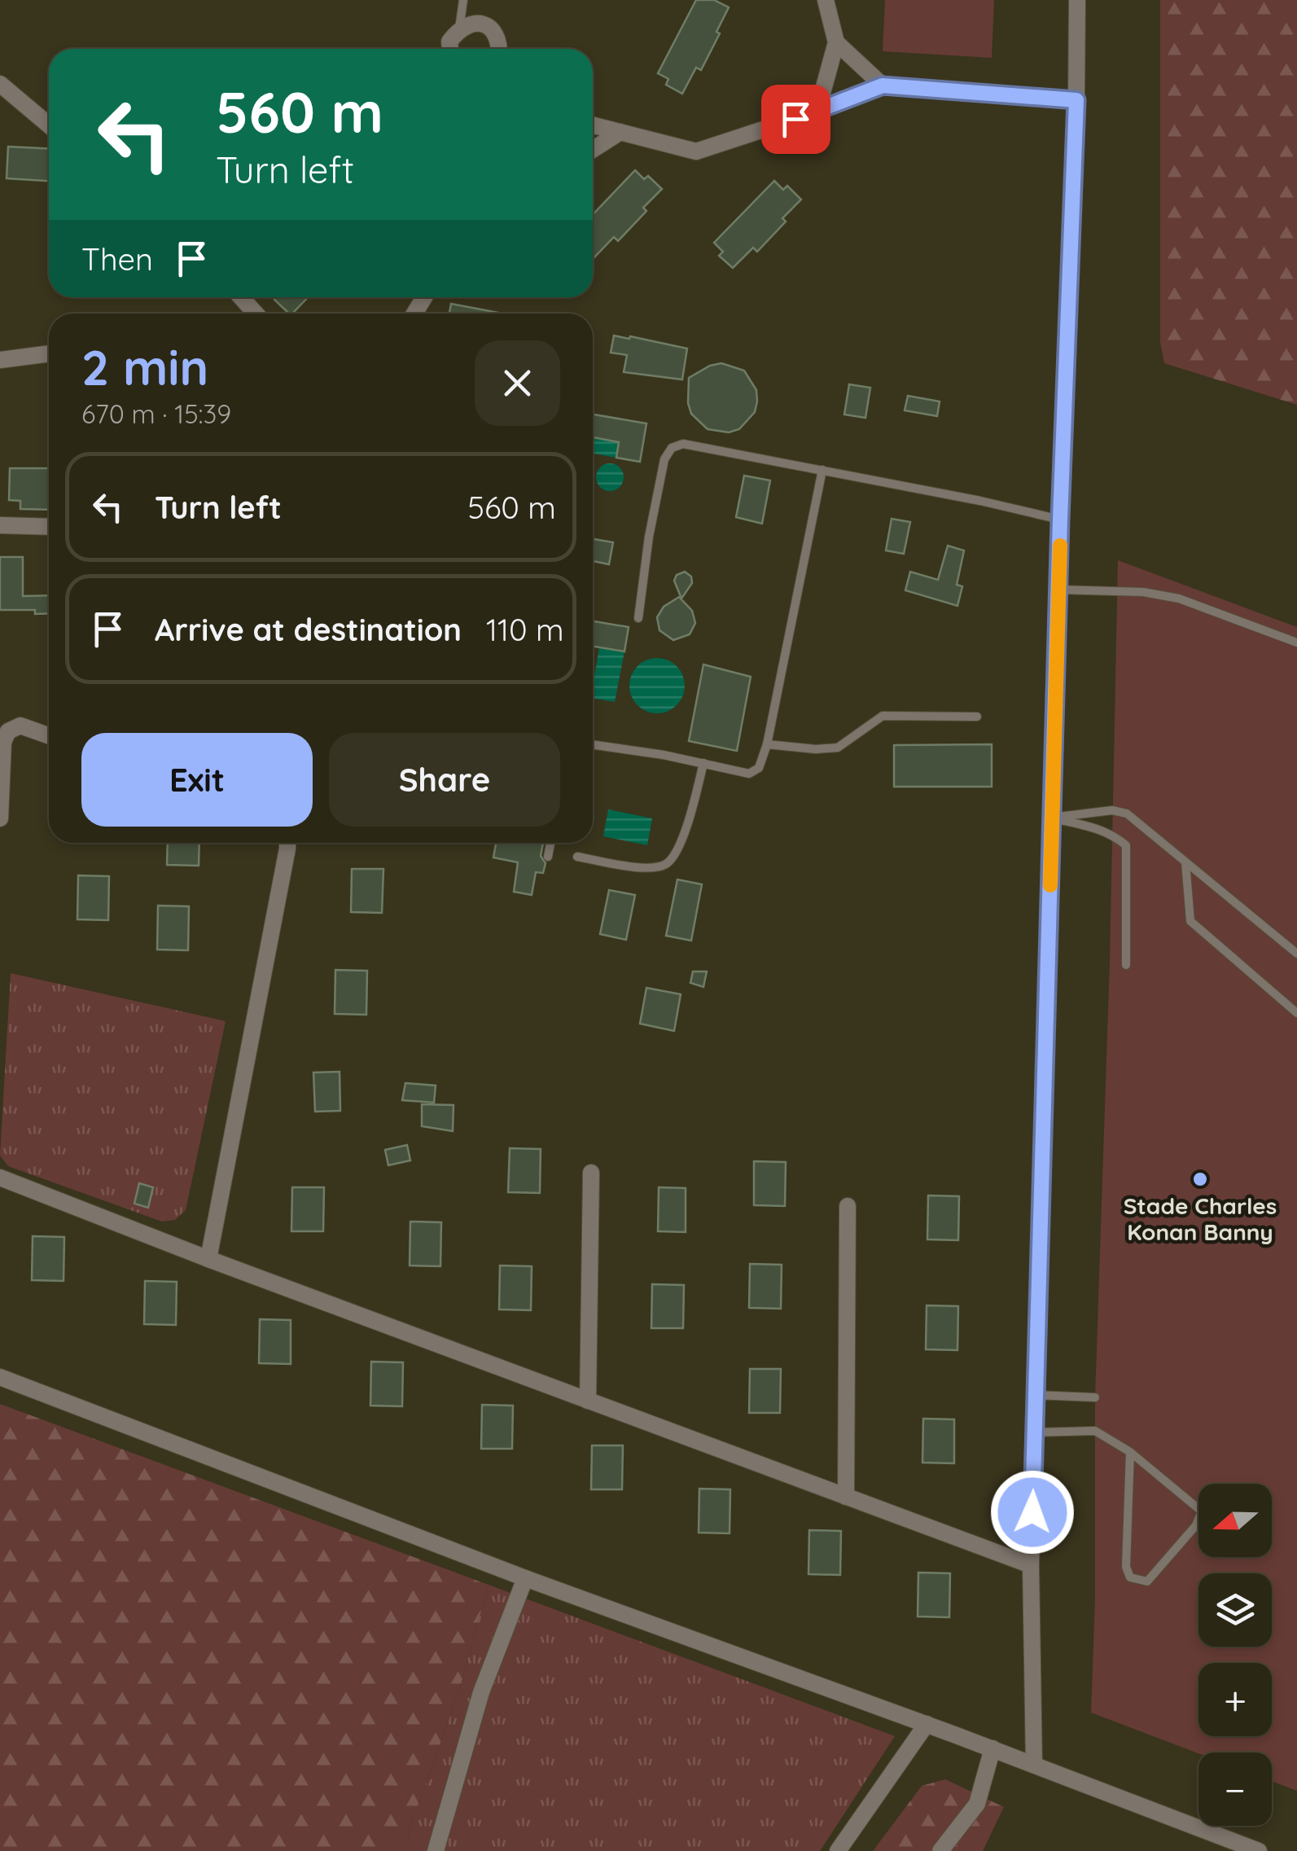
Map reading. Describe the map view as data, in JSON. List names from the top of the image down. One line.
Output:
{"places":["Stade Charles Konan Banny"],"north":"left","page":{"turn":["560 m","Turn left"],"then":"Then","heading":["2 min","670 m · 15:39"],"list":[{"name":"Turn left","value":"560 m"},{"name":"Arrive at destination","value":"110 m"}],"buttons":["Exit","Share"],"map_buttons":["+","−"]}}
